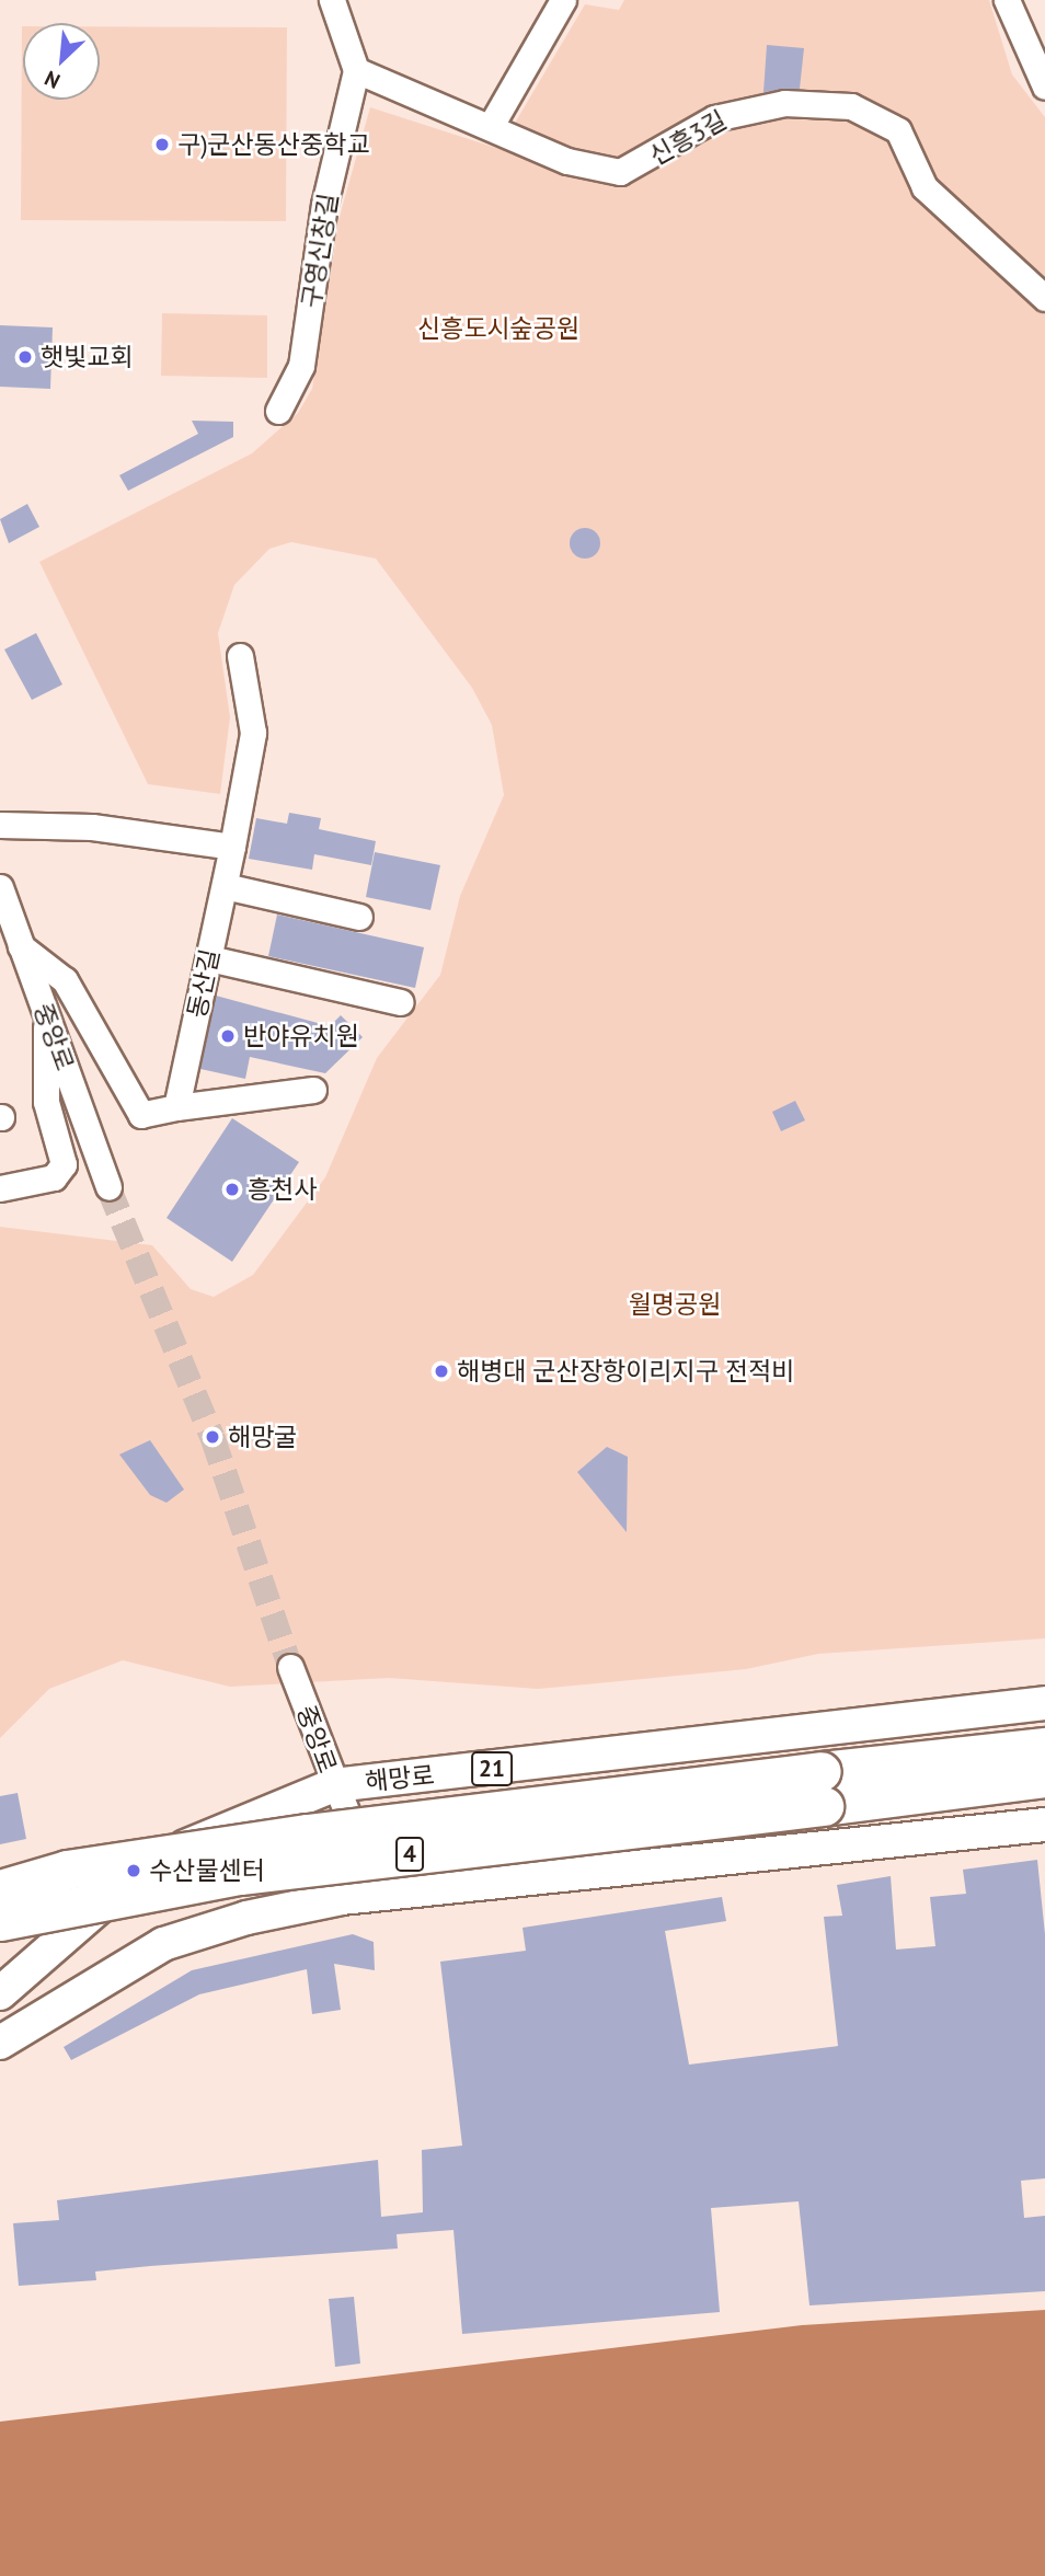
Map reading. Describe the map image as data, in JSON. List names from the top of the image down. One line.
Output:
{"streets":{"highway":["4"],"main road":["21","해망로"],"street":["신흥3길","구영신창길","동산길","중앙로"]},"crossings":[["신흥3길","구영신창길"],["중앙로","해망로"]],"parks":["신흥도시숲공원","월명공원"],"places":["구)군산동산중학교","햇빛교회","반야유치원","흥천사","해병대 군산장항이리지구 전적비","해망굴","수산물센터"],"north":"bottom left"}
